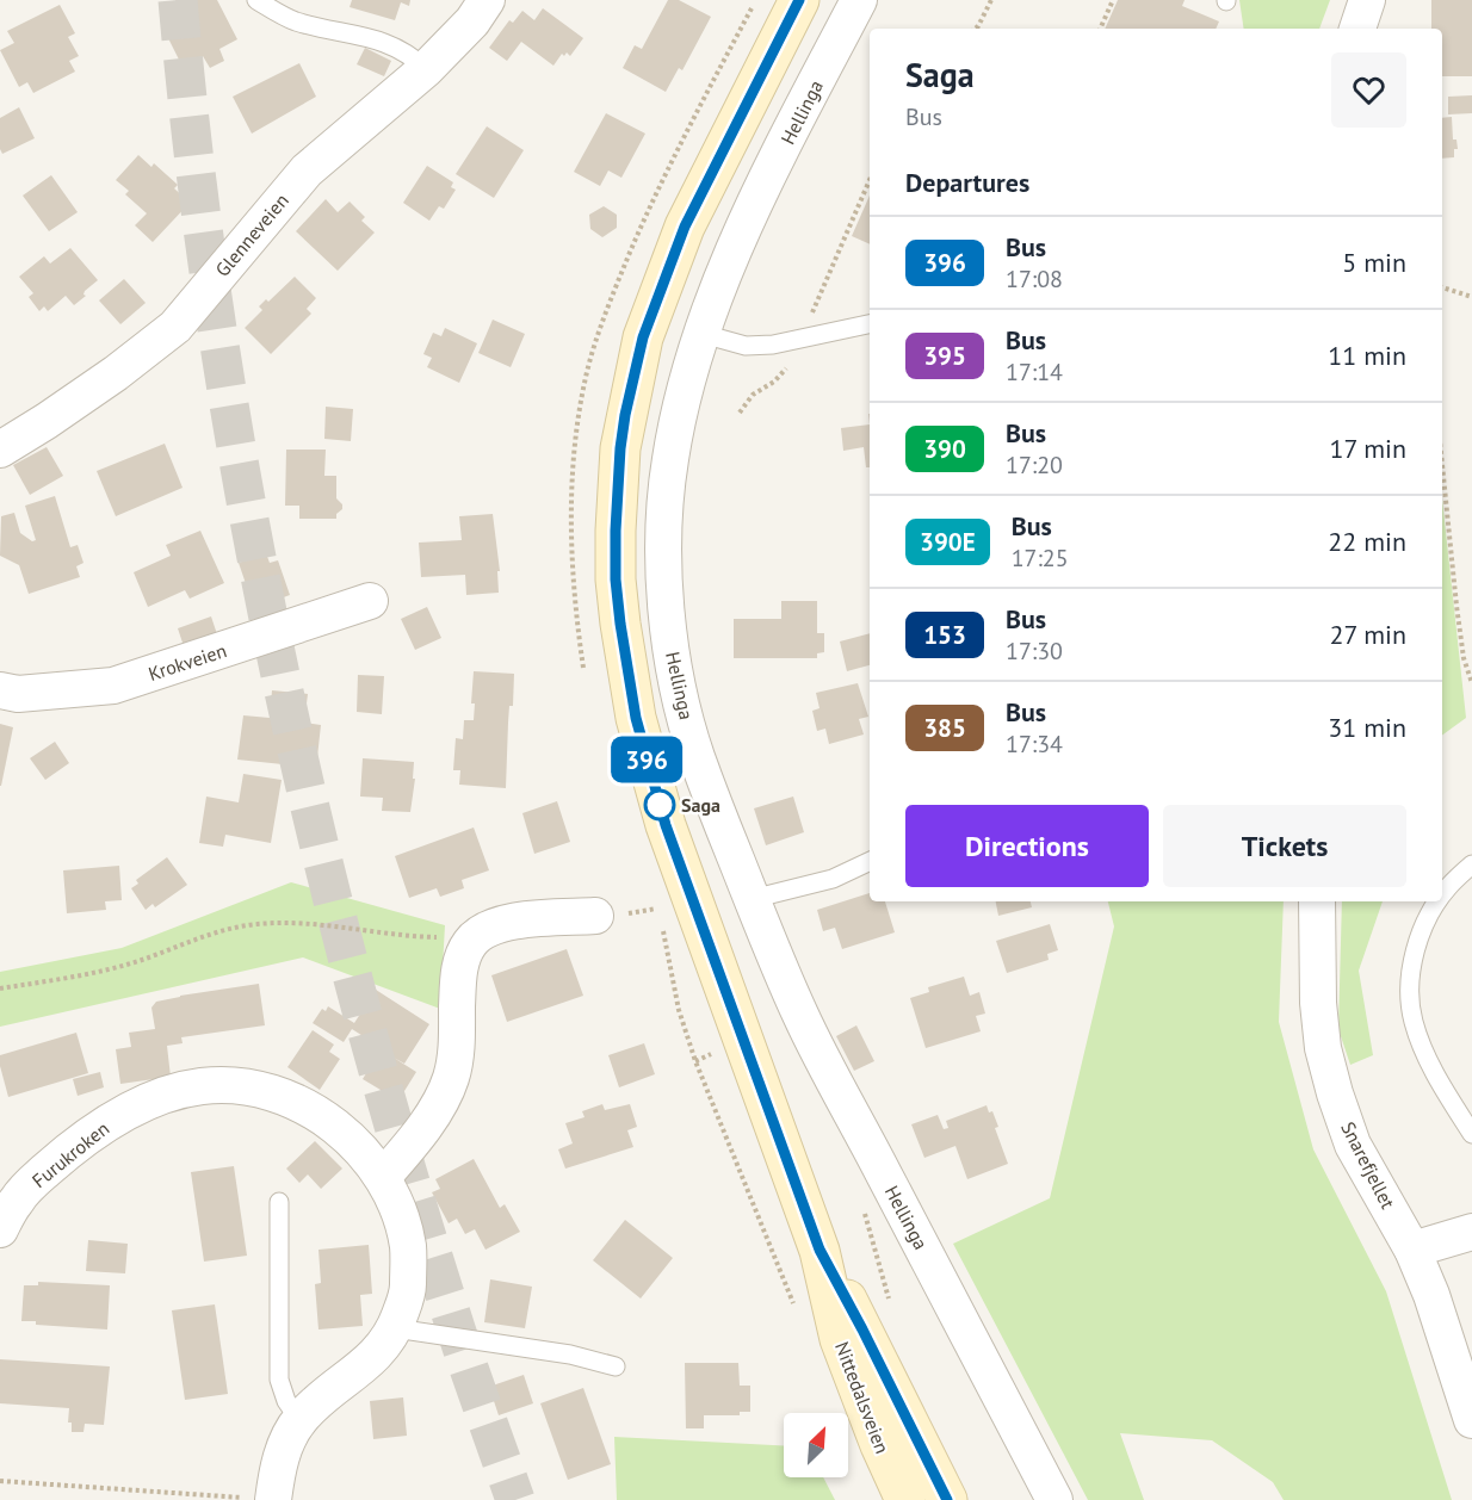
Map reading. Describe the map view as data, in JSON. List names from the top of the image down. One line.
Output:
{"streets":{"main road":["Nittedalsveien"],"street":["Hellinga","Glenneveien","Krokveien","Furukroken","Snarefjellet"]},"places":["Saga"],"lines":["bus line 396"],"north":"top right","page":{"on_map":"396","heading":[["Saga","Bus"],"Departures"],"list":[{"mark":"396","name":"Bus","note":"17:08","value":"5 min"},{"mark":"395","name":"Bus","note":"17:14","value":"11 min"},{"mark":"390","name":"Bus","note":"17:20","value":"17 min"},{"mark":"390E","name":"Bus","note":"17:25","value":"22 min"},{"mark":"153","name":"Bus","note":"17:30","value":"27 min"},{"mark":"385","name":"Bus","note":"17:34","value":"31 min"}],"buttons":["Directions","Tickets"]}}
